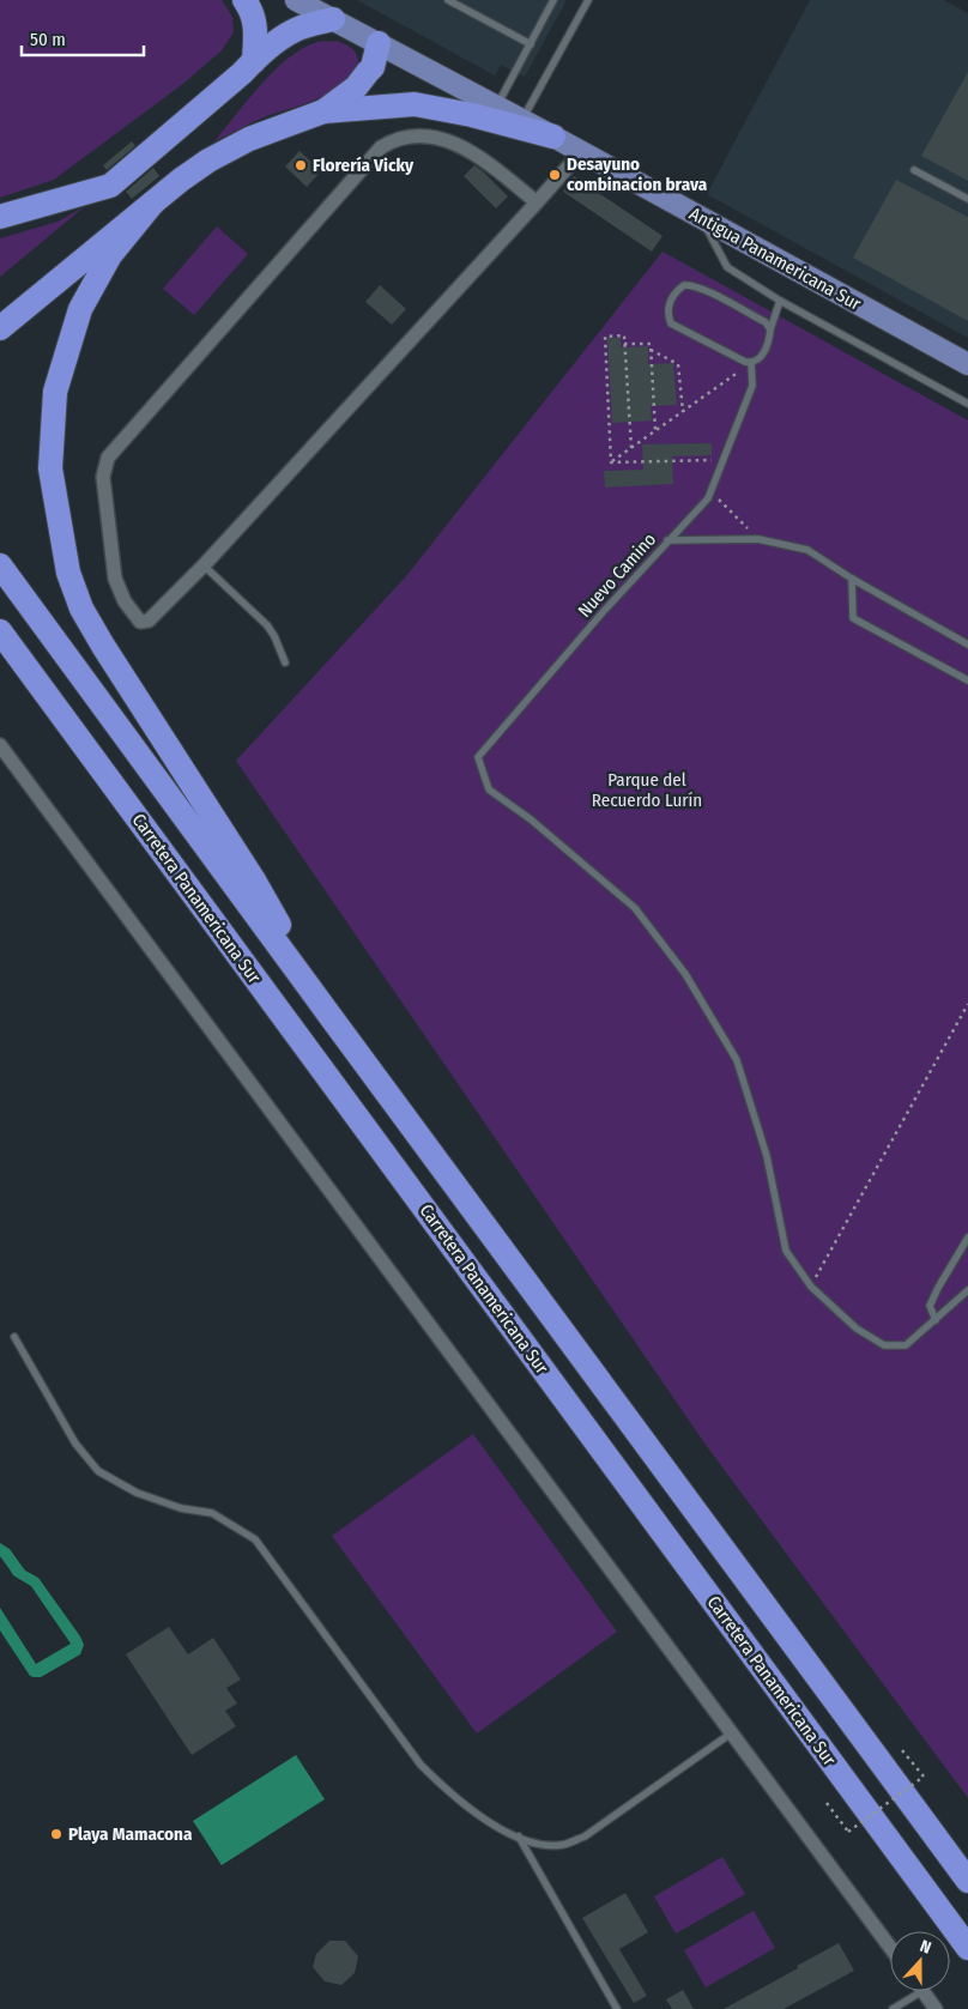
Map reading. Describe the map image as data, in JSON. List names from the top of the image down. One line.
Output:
{"streets":{"highway":["Carretera Panamericana Sur"],"main road":["Antigua Panamericana Sur"],"lane":["Nuevo Camino"]},"parks":["Parque del Recuerdo Lurín"],"places":["Florería Vicky","Desayuno combinacion brava","Playa Mamacona"],"scale_bar":"50 m","north":"top"}
